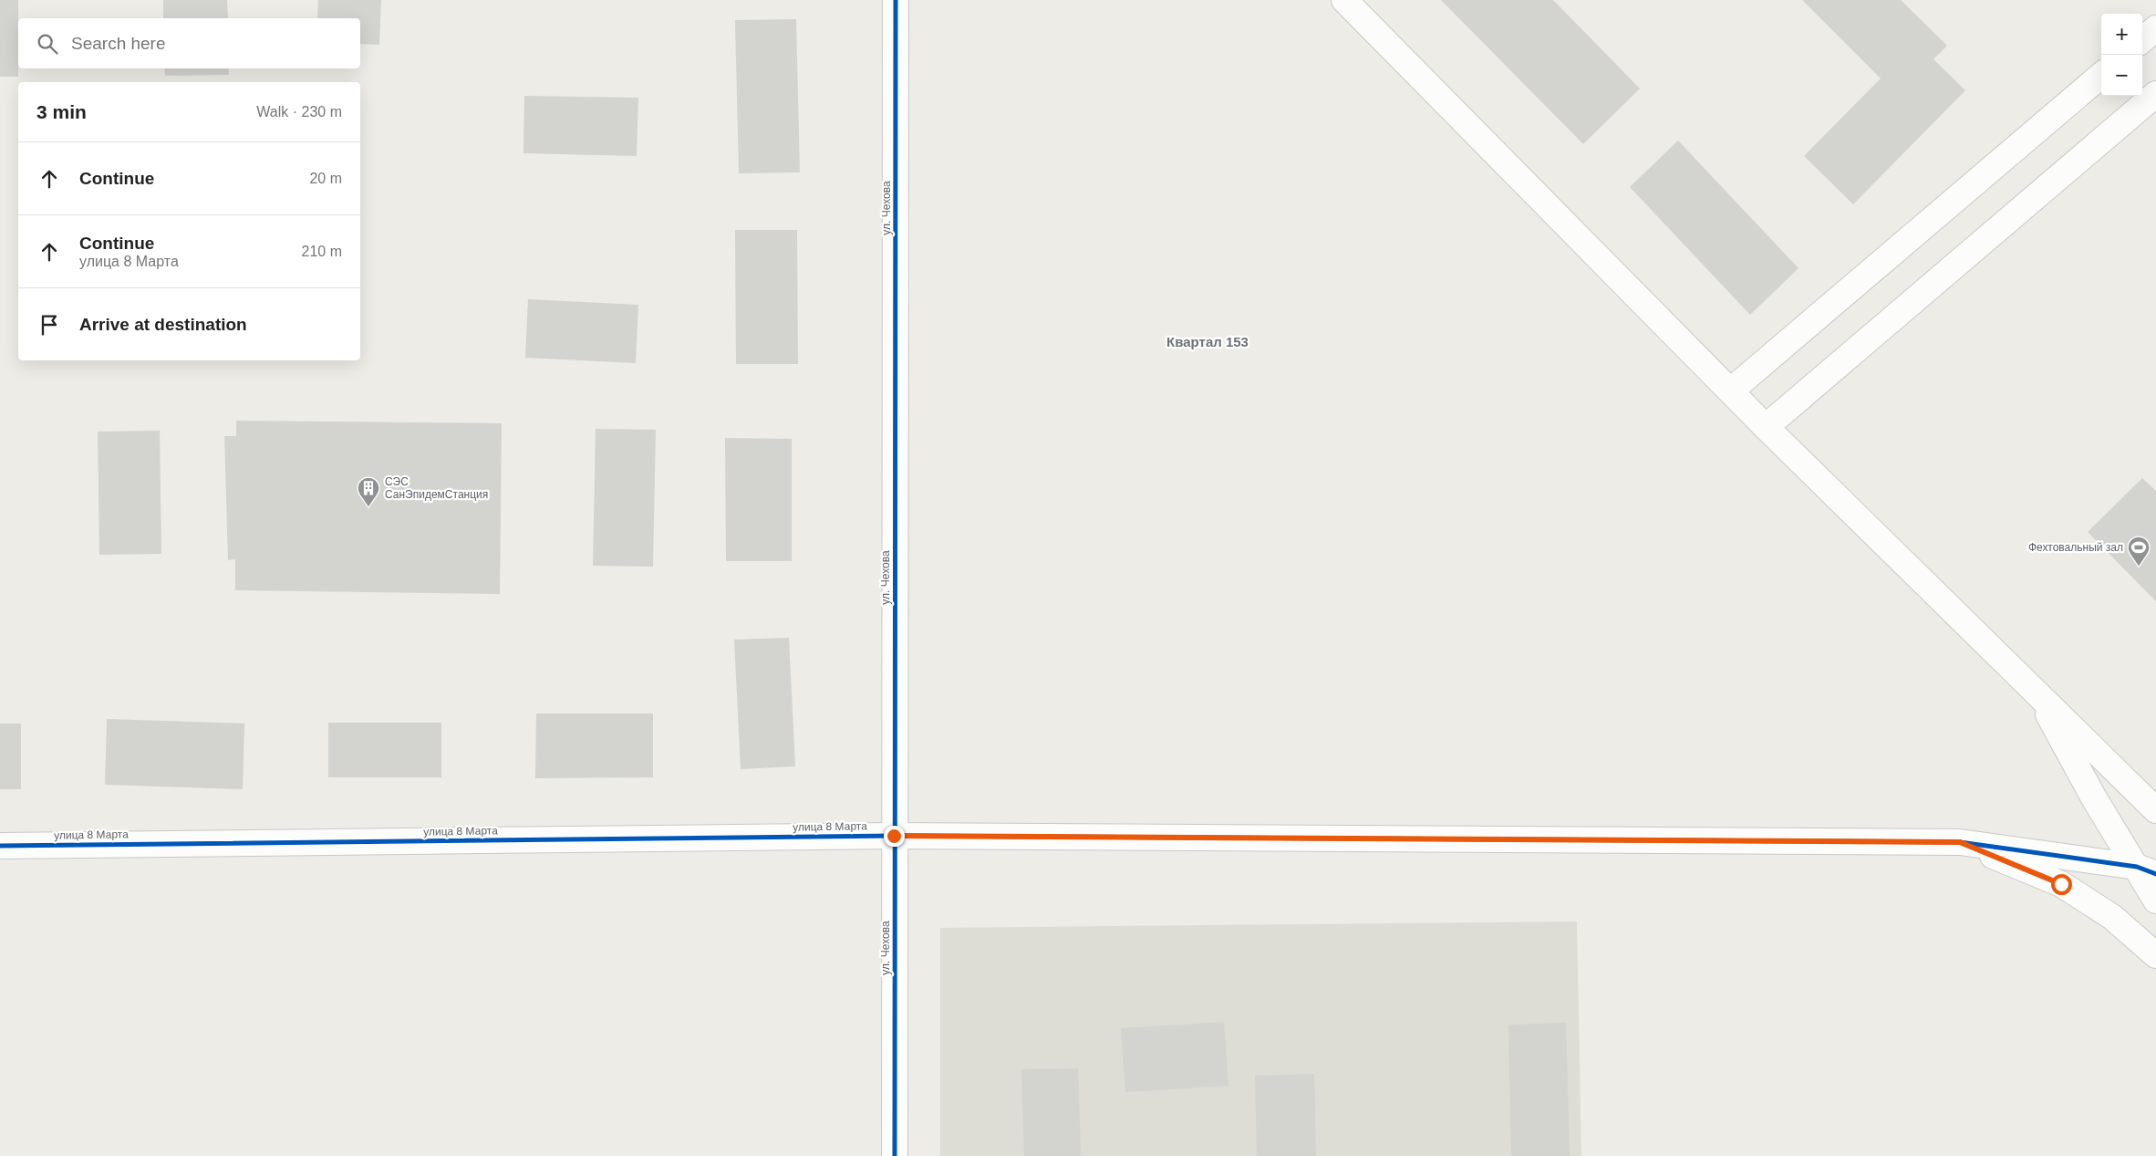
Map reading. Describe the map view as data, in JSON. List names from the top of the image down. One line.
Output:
{"streets":{"street":["ул. Чехова","улица 8 Марта"]},"crossings":[["ул. Чехова","улица 8 Марта"]],"districts":["Квартал 153"],"places":{"building":["СЭС СанЭпидемСтанция"],"sports":["Фехтовальный зал"]},"page":{"map_buttons":["+","−"],"search":"Search here","heading":["3 min","Walk · 230 m"],"list":[["Continue","20 m"],["Continue","улица 8 Марта","210 m"],"Arrive at destination"]}}
